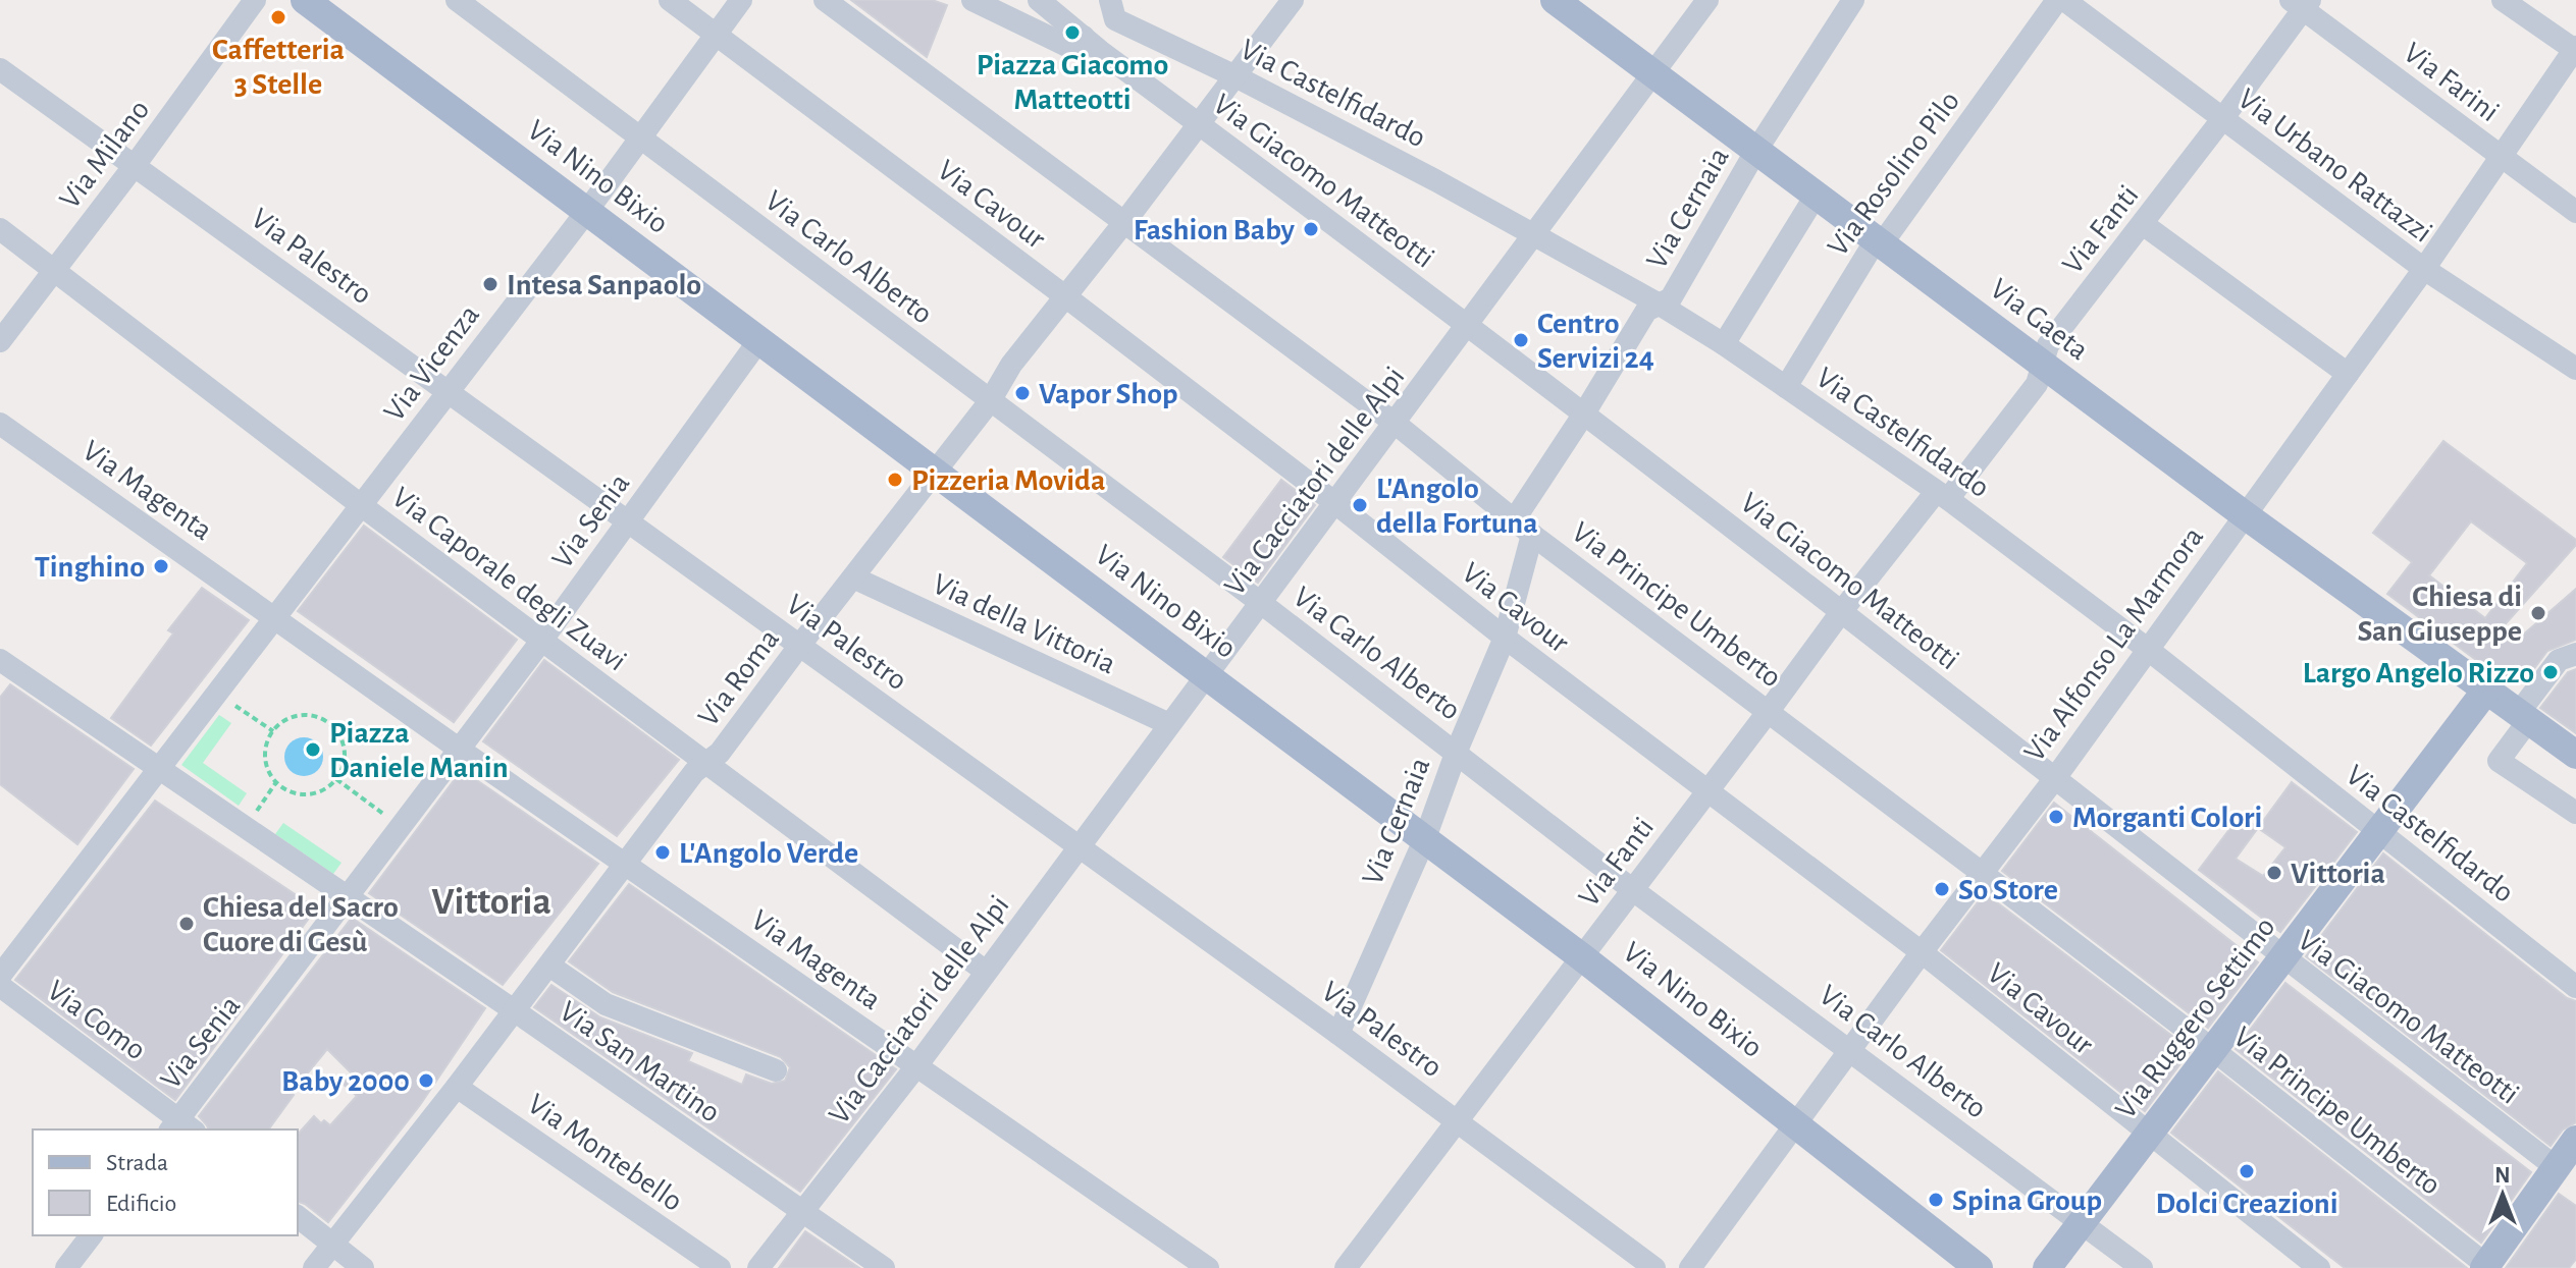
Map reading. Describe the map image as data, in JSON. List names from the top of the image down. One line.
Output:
{"streets":{"main road":["Via Nino Bixio","Via Gaeta","Via Ruggero Settimo"],"street":["Via Farini","Via Castelfidardo","Via Milano","Via Urbano Rattazzi","Via Rosolino Pilo","Via Giacomo Matteotti","Via Cavour","Via Cernaia","Via Fanti","Via Palestro","Via Carlo Alberto","Via Vicenza","Via Cacciatori delle Alpi","Via Magenta","Via Senia","Via Caporale degli Zuavi","Via Principe Umberto","Via della Vittoria","Via Alfonso La Marmora","Via Roma","Via Como","Via San Martino","Via Montebello"]},"crossings":[["Via Farini","Via Fanti"],["Via Farini","Via Alfonso La Marmora"],["Via Castelfidardo","Via Rosolino Pilo"],["Via Castelfidardo","Via Cernaia"],["Via Castelfidardo","Via Fanti"],["Via Castelfidardo","Via Cacciatori delle Alpi"],["Via Castelfidardo","Via Alfonso La Marmora"],["Via Castelfidardo","Via Roma"],["Via Castelfidardo","Via Ruggero Settimo"],["Via Milano","Via Palestro"],["Via Milano","Via Caporale degli Zuavi"],["Via Urbano Rattazzi","Via Fanti"],["Via Urbano Rattazzi","Via Alfonso La Marmora"],["Via Rosolino Pilo","Via Gaeta"],["Via Nino Bixio","Via Cernaia"],["Via Nino Bixio","Via Fanti"],["Via Nino Bixio","Via Vicenza"],["Via Nino Bixio","Via Cacciatori delle Alpi"],["Via Nino Bixio","Via Senia"],["Via Nino Bixio","Via Alfonso La Marmora"],["Via Nino Bixio","Via Roma"],["Via Giacomo Matteotti","Via Cernaia"],["Via Giacomo Matteotti","Via Fanti"],["Via Giacomo Matteotti","Via Cacciatori delle Alpi"],["Via Giacomo Matteotti","Via Alfonso La Marmora"],["Via Giacomo Matteotti","Via Roma"],["Via Giacomo Matteotti","Via Ruggero Settimo"],["Via Cavour","Via Cernaia"],["Via Cavour","Via Fanti"],["Via Cavour","Via Vicenza"],["Via Cavour","Via Cacciatori delle Alpi"],["Via Cavour","Via Alfonso La Marmora"],["Via Cavour","Via Roma"],["Via Cavour","Via Ruggero Settimo"],["Via Cernaia","Via Palestro"],["Via Cernaia","Via Carlo Alberto"],["Via Cernaia","Via Gaeta"],["Via Cernaia","Via Principe Umberto"],["Via Fanti","Via Palestro"],["Via Fanti","Via Carlo Alberto"],["Via Fanti","Via Gaeta"],["Via Fanti","Via Principe Umberto"],["Via Palestro","Via Vicenza"],["Via Palestro","Via Cacciatori delle Alpi"],["Via Palestro","Via Senia"],["Via Palestro","Via Roma"],["Via Carlo Alberto","Via Vicenza"],["Via Carlo Alberto","Via Cacciatori delle Alpi"],["Via Carlo Alberto","Via Alfonso La Marmora"],["Via Carlo Alberto","Via Roma"],["Via Carlo Alberto","Via Ruggero Settimo"],["Via Gaeta","Via Cacciatori delle Alpi"],["Via Gaeta","Via Alfonso La Marmora"],["Via Gaeta","Via Ruggero Settimo"],["Via Vicenza","Via Magenta"],["Via Vicenza","Via Caporale degli Zuavi"],["Via Vicenza","Via San Martino"],["Via Cacciatori delle Alpi","Via Magenta"],["Via Cacciatori delle Alpi","Via Caporale degli Zuavi"],["Via Cacciatori delle Alpi","Via Principe Umberto"],["Via Cacciatori delle Alpi","Via della Vittoria"],["Via Cacciatori delle Alpi","Via San Martino"],["Via Magenta","Via Senia"],["Via Magenta","Via Roma"],["Via Senia","Via Caporale degli Zuavi"],["Via Senia","Via Como"],["Via Senia","Via San Martino"],["Via Caporale degli Zuavi","Via Roma"],["Via Principe Umberto","Via Alfonso La Marmora"],["Via Principe Umberto","Via Roma"],["Via Principe Umberto","Via Ruggero Settimo"],["Via della Vittoria","Via Roma"],["Via Roma","Via San Martino"],["Via Roma","Via Montebello"]],"districts":["Vittoria"],"places":["Caffetteria 3 Stelle","Piazza Giacomo Matteotti","Fashion Baby","Intesa Sanpaolo","Centro Servizi 24","Vapor Shop","Pizzeria Movida","L'Angolo della Fortuna","Tinghino","Chiesa di San Giuseppe","Largo Angelo Rizzo","Piazza Daniele Manin","Morganti Colori","L'Angolo Verde","Vittoria","So Store","Chiesa del Sacro Cuore di Gesù","Baby 2000","Dolci Creazioni","Spina Group"],"legend":["Strada","Edificio"],"north":"top"}
